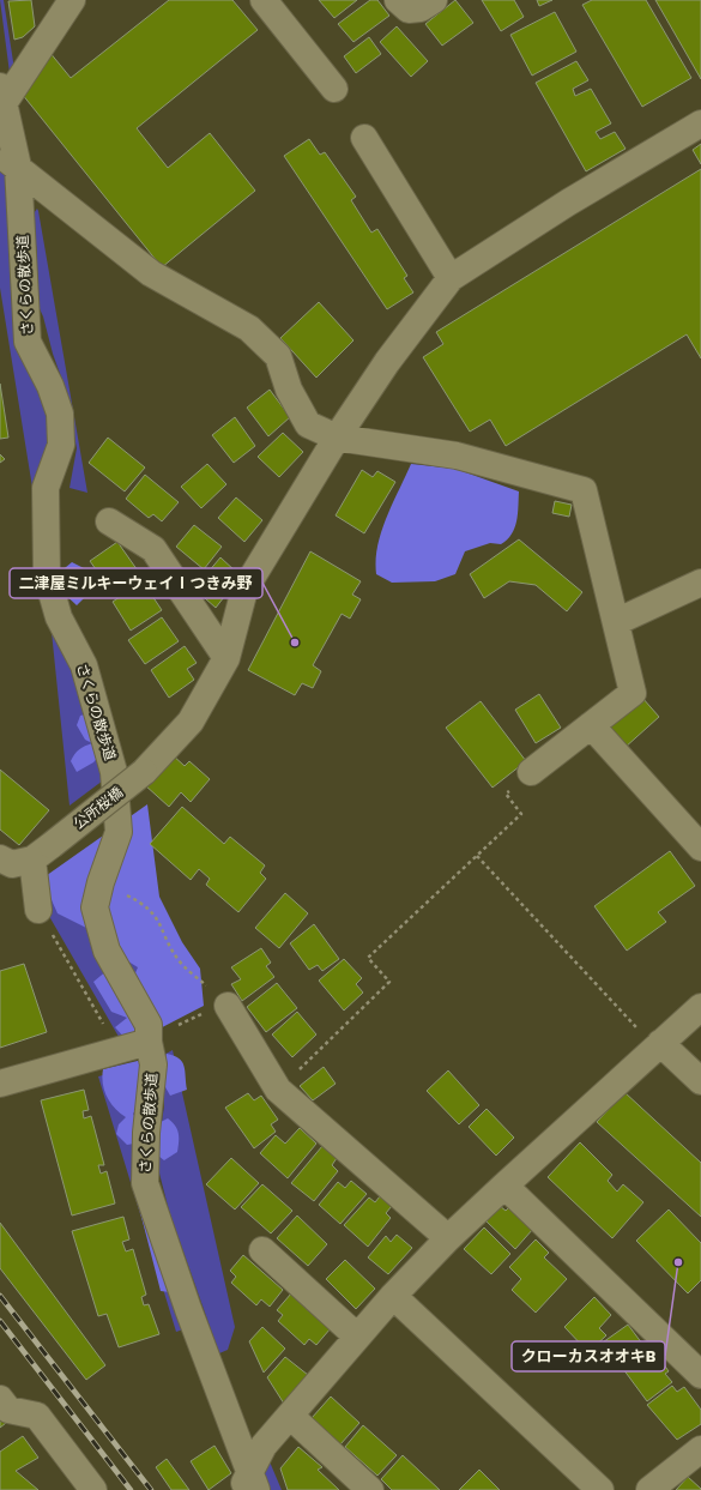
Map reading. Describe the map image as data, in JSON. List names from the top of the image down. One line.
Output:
{"streets":{"street":["さくらの散歩道","公所桜橋"]},"places":["二津屋ミルキーウェイⅠつきみ野","クローカスオオキB"]}
